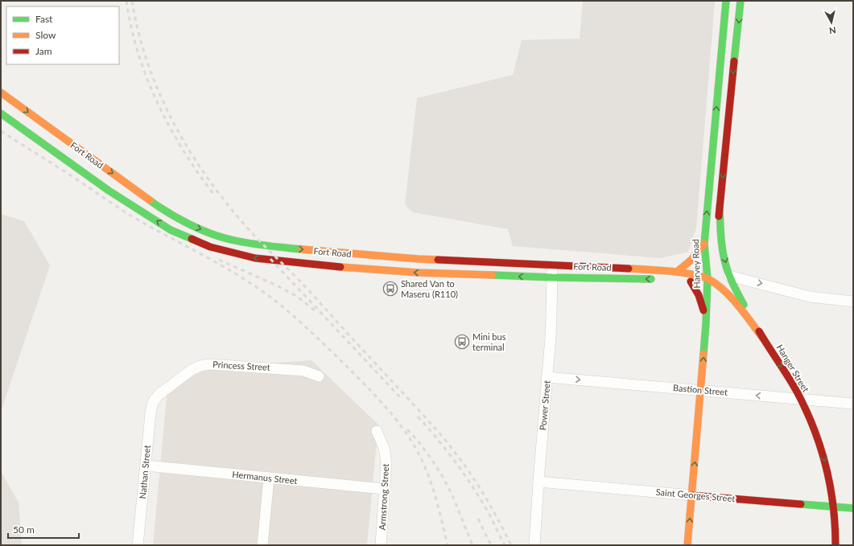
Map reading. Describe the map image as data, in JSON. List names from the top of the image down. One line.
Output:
{"streets":{"main road":["Fort Road","Harvey Road","Hanger Street","Saint Georges Street"],"street":["Princess Street","Bastion Street","Power Street","Nathan Street","Hermanus Street","Armstrong Street"]},"crossings":[["Fort Road","Harvey Road"],["Fort Road","Hanger Street"],["Fort Road","Power Street"],["Harvey Road","Bastion Street"],["Harvey Road","Saint Georges Street"],["Princess Street","Nathan Street"],["Hanger Street","Bastion Street"],["Hanger Street","Saint Georges Street"],["Bastion Street","Power Street"],["Power Street","Saint Georges Street"],["Nathan Street","Hermanus Street"],["Hermanus Street","Armstrong Street"]],"one_way":["Hanger Street"],"places":{"bus stop":["Shared Van to Maseru (R110)","Mini bus terminal"]},"legend":["Fast","Slow","Jam"],"scale_bar":"50 m","north":"bottom"}
